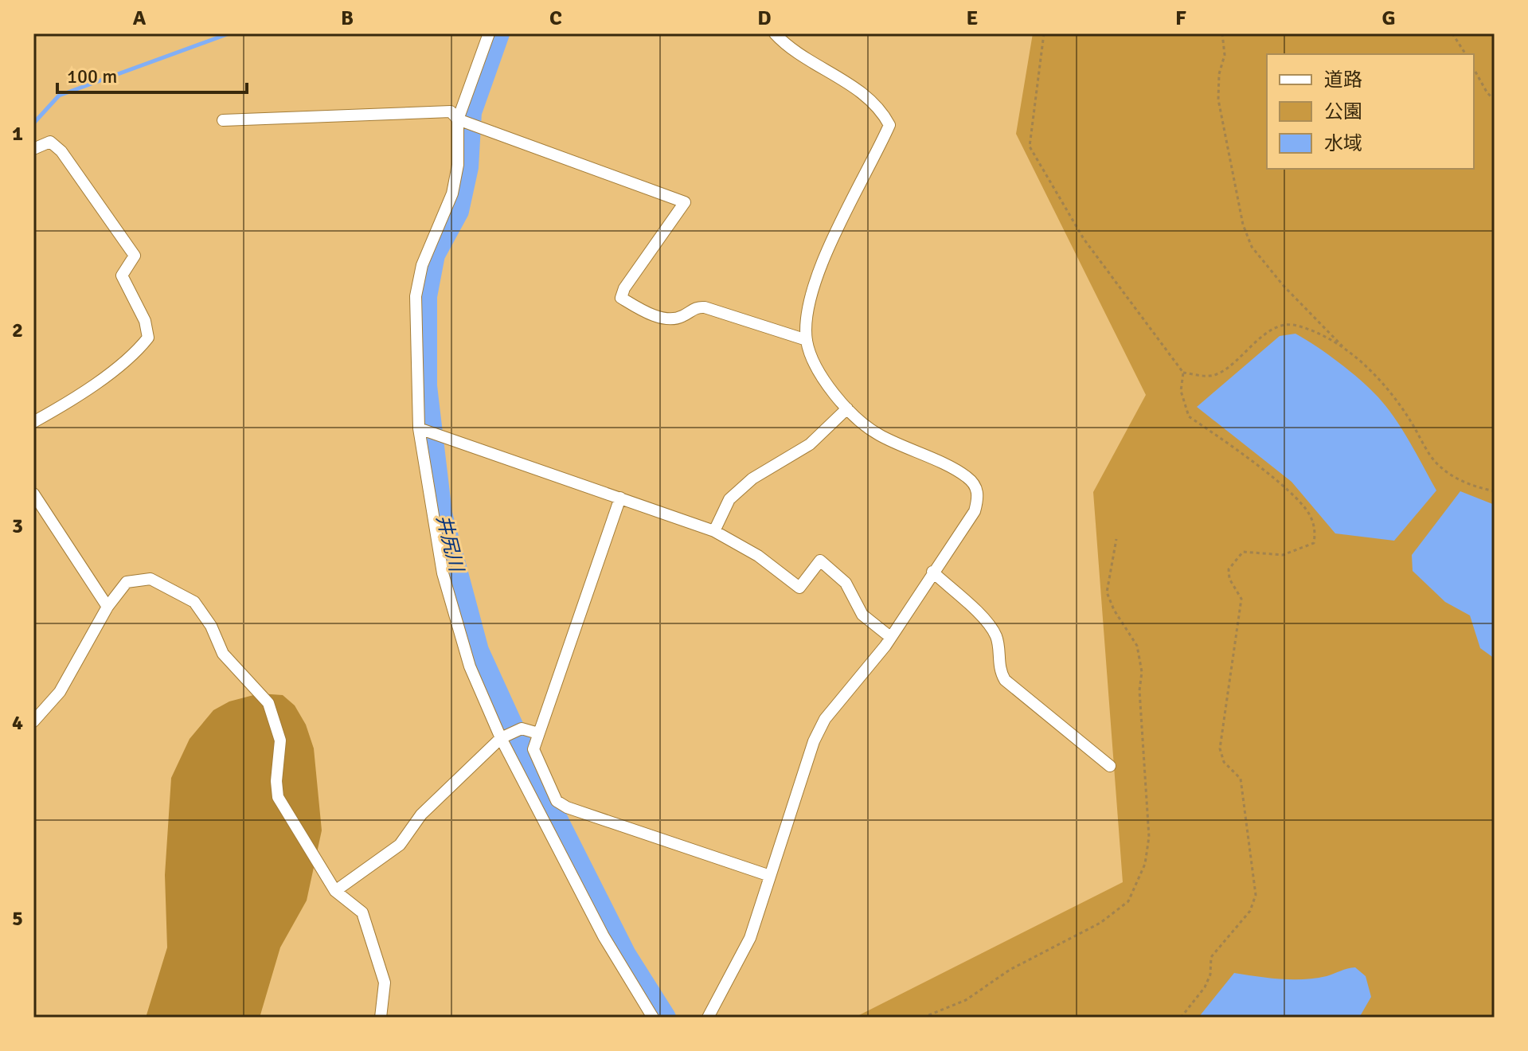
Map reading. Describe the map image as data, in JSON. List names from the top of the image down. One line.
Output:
{"water":["井尻川"],"legend":["道路","公園","水域"],"scale_bar":"100 m","grid":{"columns":["A","B","C","D","E","F","G"],"rows":["1","2","3","4","5"]}}
